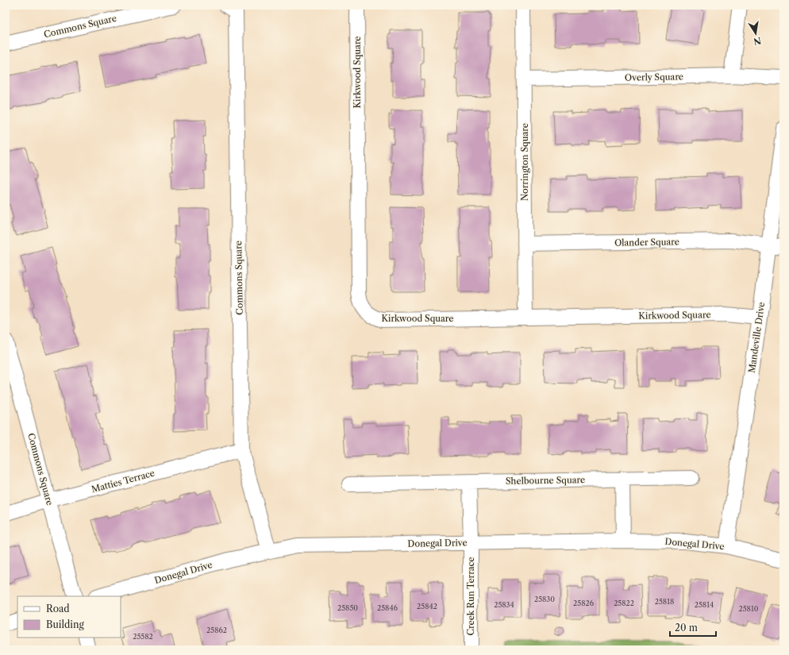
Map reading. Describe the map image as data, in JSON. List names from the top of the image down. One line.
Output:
{"streets":{"street":["Commons Square","Kirkwood Square","Overly Square","Norrington Square","Olander Square","Mandeville Drive","Shelbourne Square","Matties Terrace","Donegal Drive","Creek Run Terrace"]},"crossings":[["Commons Square","Matties Terrace"],["Commons Square","Donegal Drive"],["Kirkwood Square","Norrington Square"],["Kirkwood Square","Mandeville Drive"],["Overly Square","Norrington Square"],["Norrington Square","Olander Square"],["Olander Square","Mandeville Drive"],["Mandeville Drive","Donegal Drive"],["Donegal Drive","Creek Run Terrace"]],"house_numbers":["25830","25818","25826","25822","25834","25814","25842","25850","25846","25810","25862","25582"],"legend":["Road","Building"],"scale_bar":"20 m","north":"bottom"}
